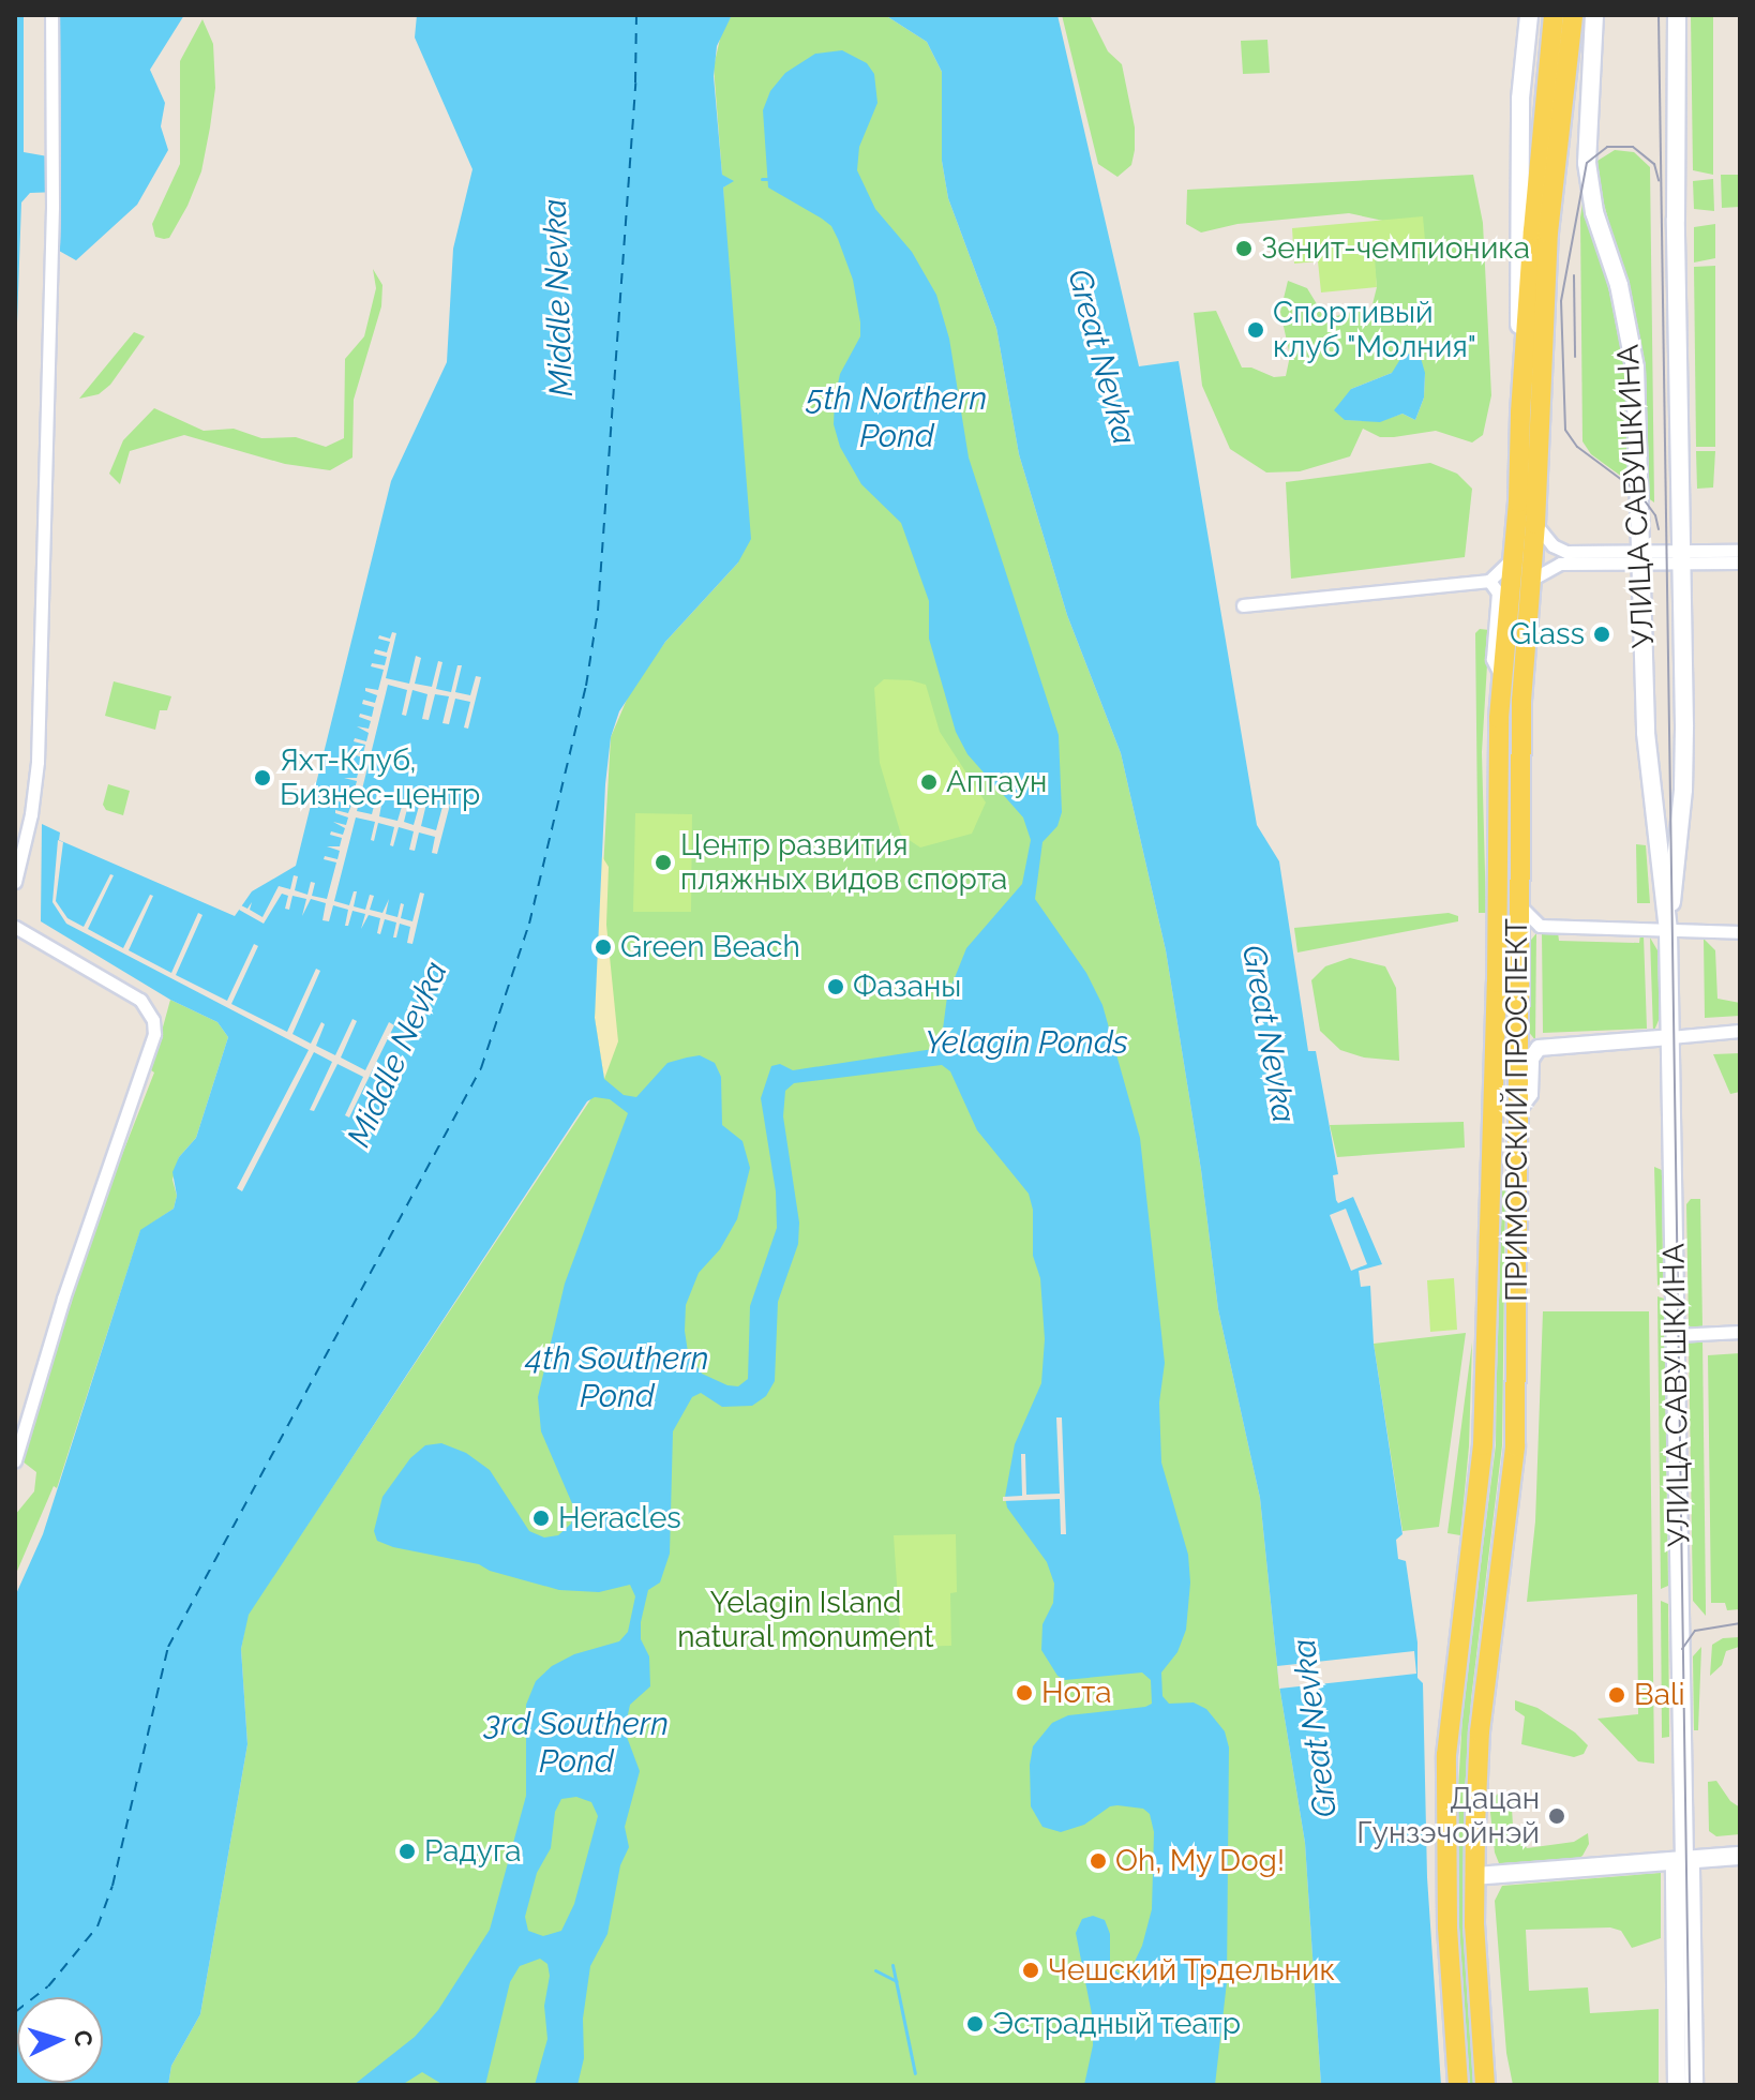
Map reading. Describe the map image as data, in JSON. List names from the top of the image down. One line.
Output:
{"streets":{"main road":["УЛИЦА САВУШКИНА","ПРИМОРСКИЙ ПРОСПЕКТ"]},"water":["Middle Nevka","Great Nevka","5th Northern Pond","Yelagin Ponds","4th Southern Pond","3rd Southern Pond"],"parks":["Yelagin Island natural monument"],"places":["Зенит-чемпионика","Спортивый клуб \"Молния\"","Glass","Яхт-Клуб, Бизнес-центр","Аптаун","Центр развития пляжных видов спорта","Green Beach","Фазаны","Heracles","Нота","Bali","Дацан Гунзэчойнэй","Радуга","Oh, My Dog!","Чешский Трдельник","Эстрадный театр"],"north":"right"}
